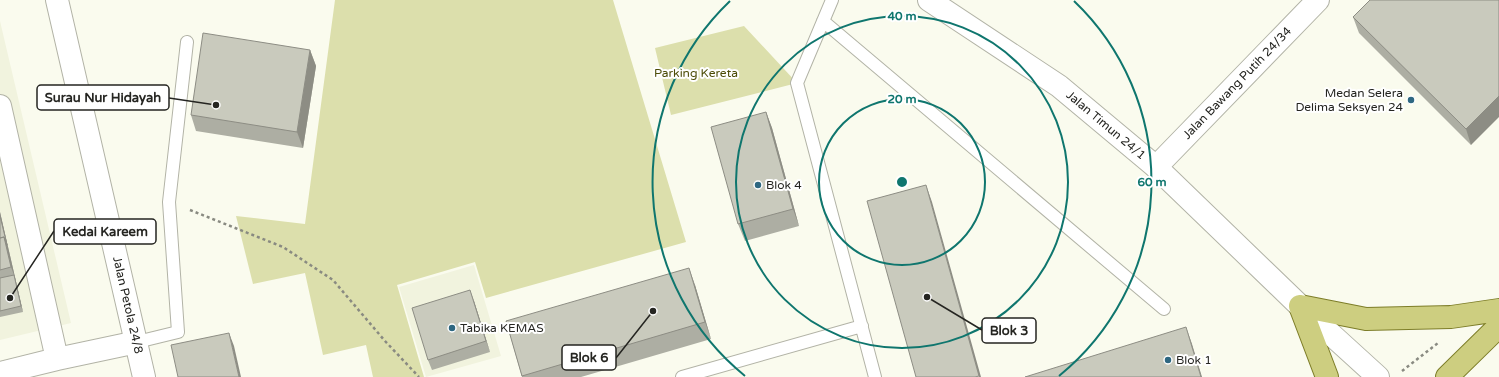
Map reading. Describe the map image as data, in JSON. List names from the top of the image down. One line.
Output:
{"streets":{"street":["Jalan Bawang Putih 24/34","Jalan Timun 24/1","Jalan Petola 24/8"]},"crossings":[["Jalan Bawang Putih 24/34","Jalan Timun 24/1"]],"parks":["Parking Kereta"],"places":["Medan Selera Delima Seksyen 24","Surau Nur Hidayah","Blok 4","Blok 3","Kedai Kareem","Blok 6","Tabika KEMAS","Blok 1"],"rings":["40 m","20 m","60 m"]}
